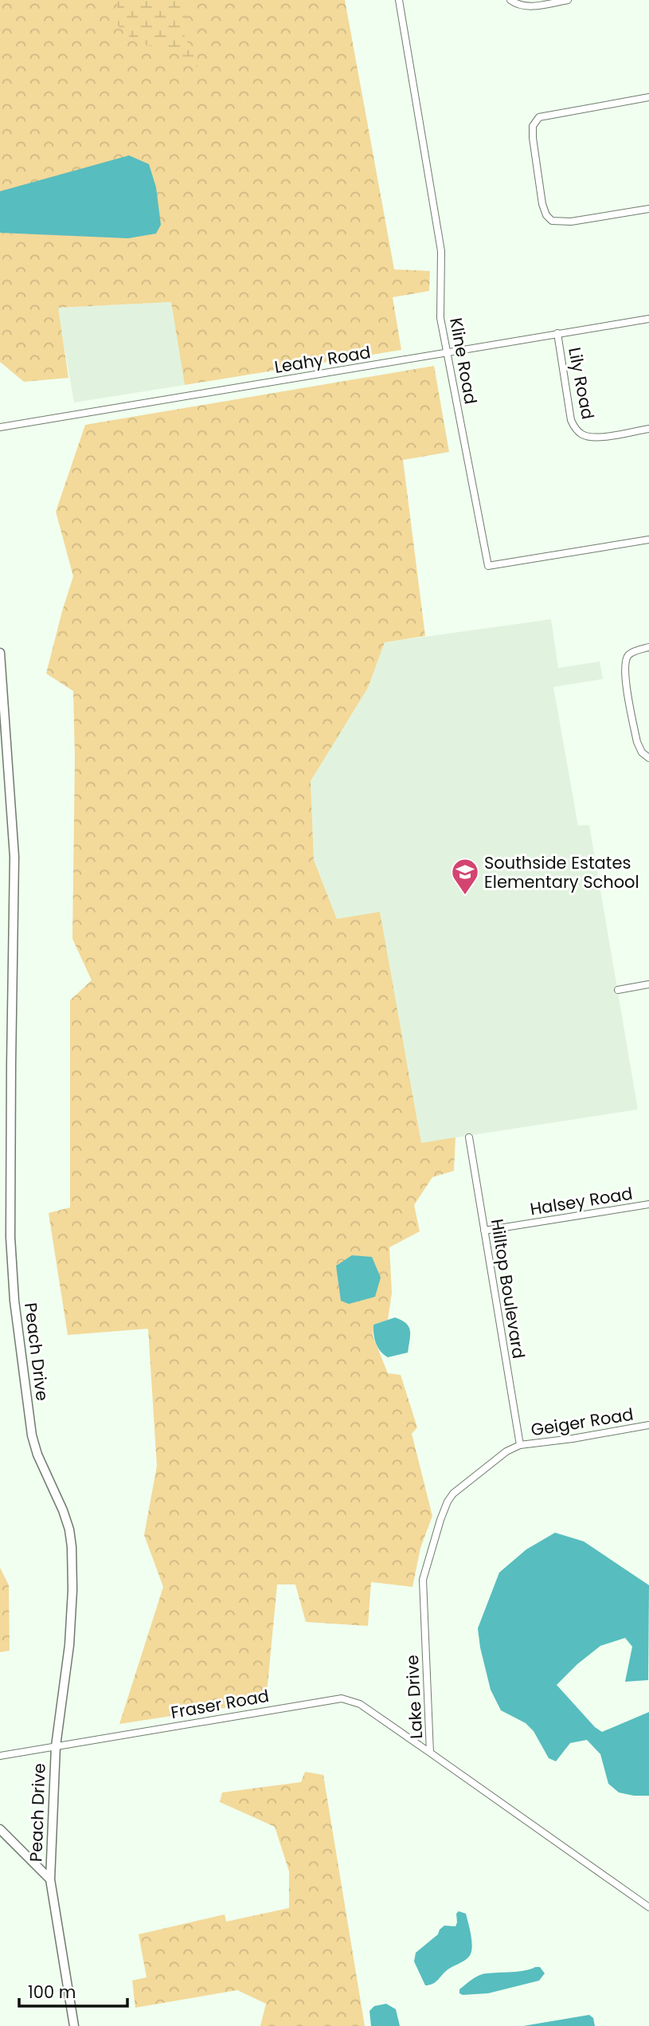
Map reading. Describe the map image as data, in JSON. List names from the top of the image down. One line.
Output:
{"streets":{"main road":["Peach Drive"],"street":["Leahy Road","Kline Road","Lily Road","Halsey Road","Hilltop Boulevard","Geiger Road","Lake Drive","Fraser Road"]},"crossings":[["Leahy Road","Kline Road"],["Leahy Road","Lily Road"],["Halsey Road","Hilltop Boulevard"],["Hilltop Boulevard","Geiger Road"],["Hilltop Boulevard","Lake Drive"],["Peach Drive","Fraser Road"],["Geiger Road","Lake Drive"],["Lake Drive","Fraser Road"]],"places":{"school or university":["Southside Estates Elementary School"]},"scale_bar":"100 m"}
